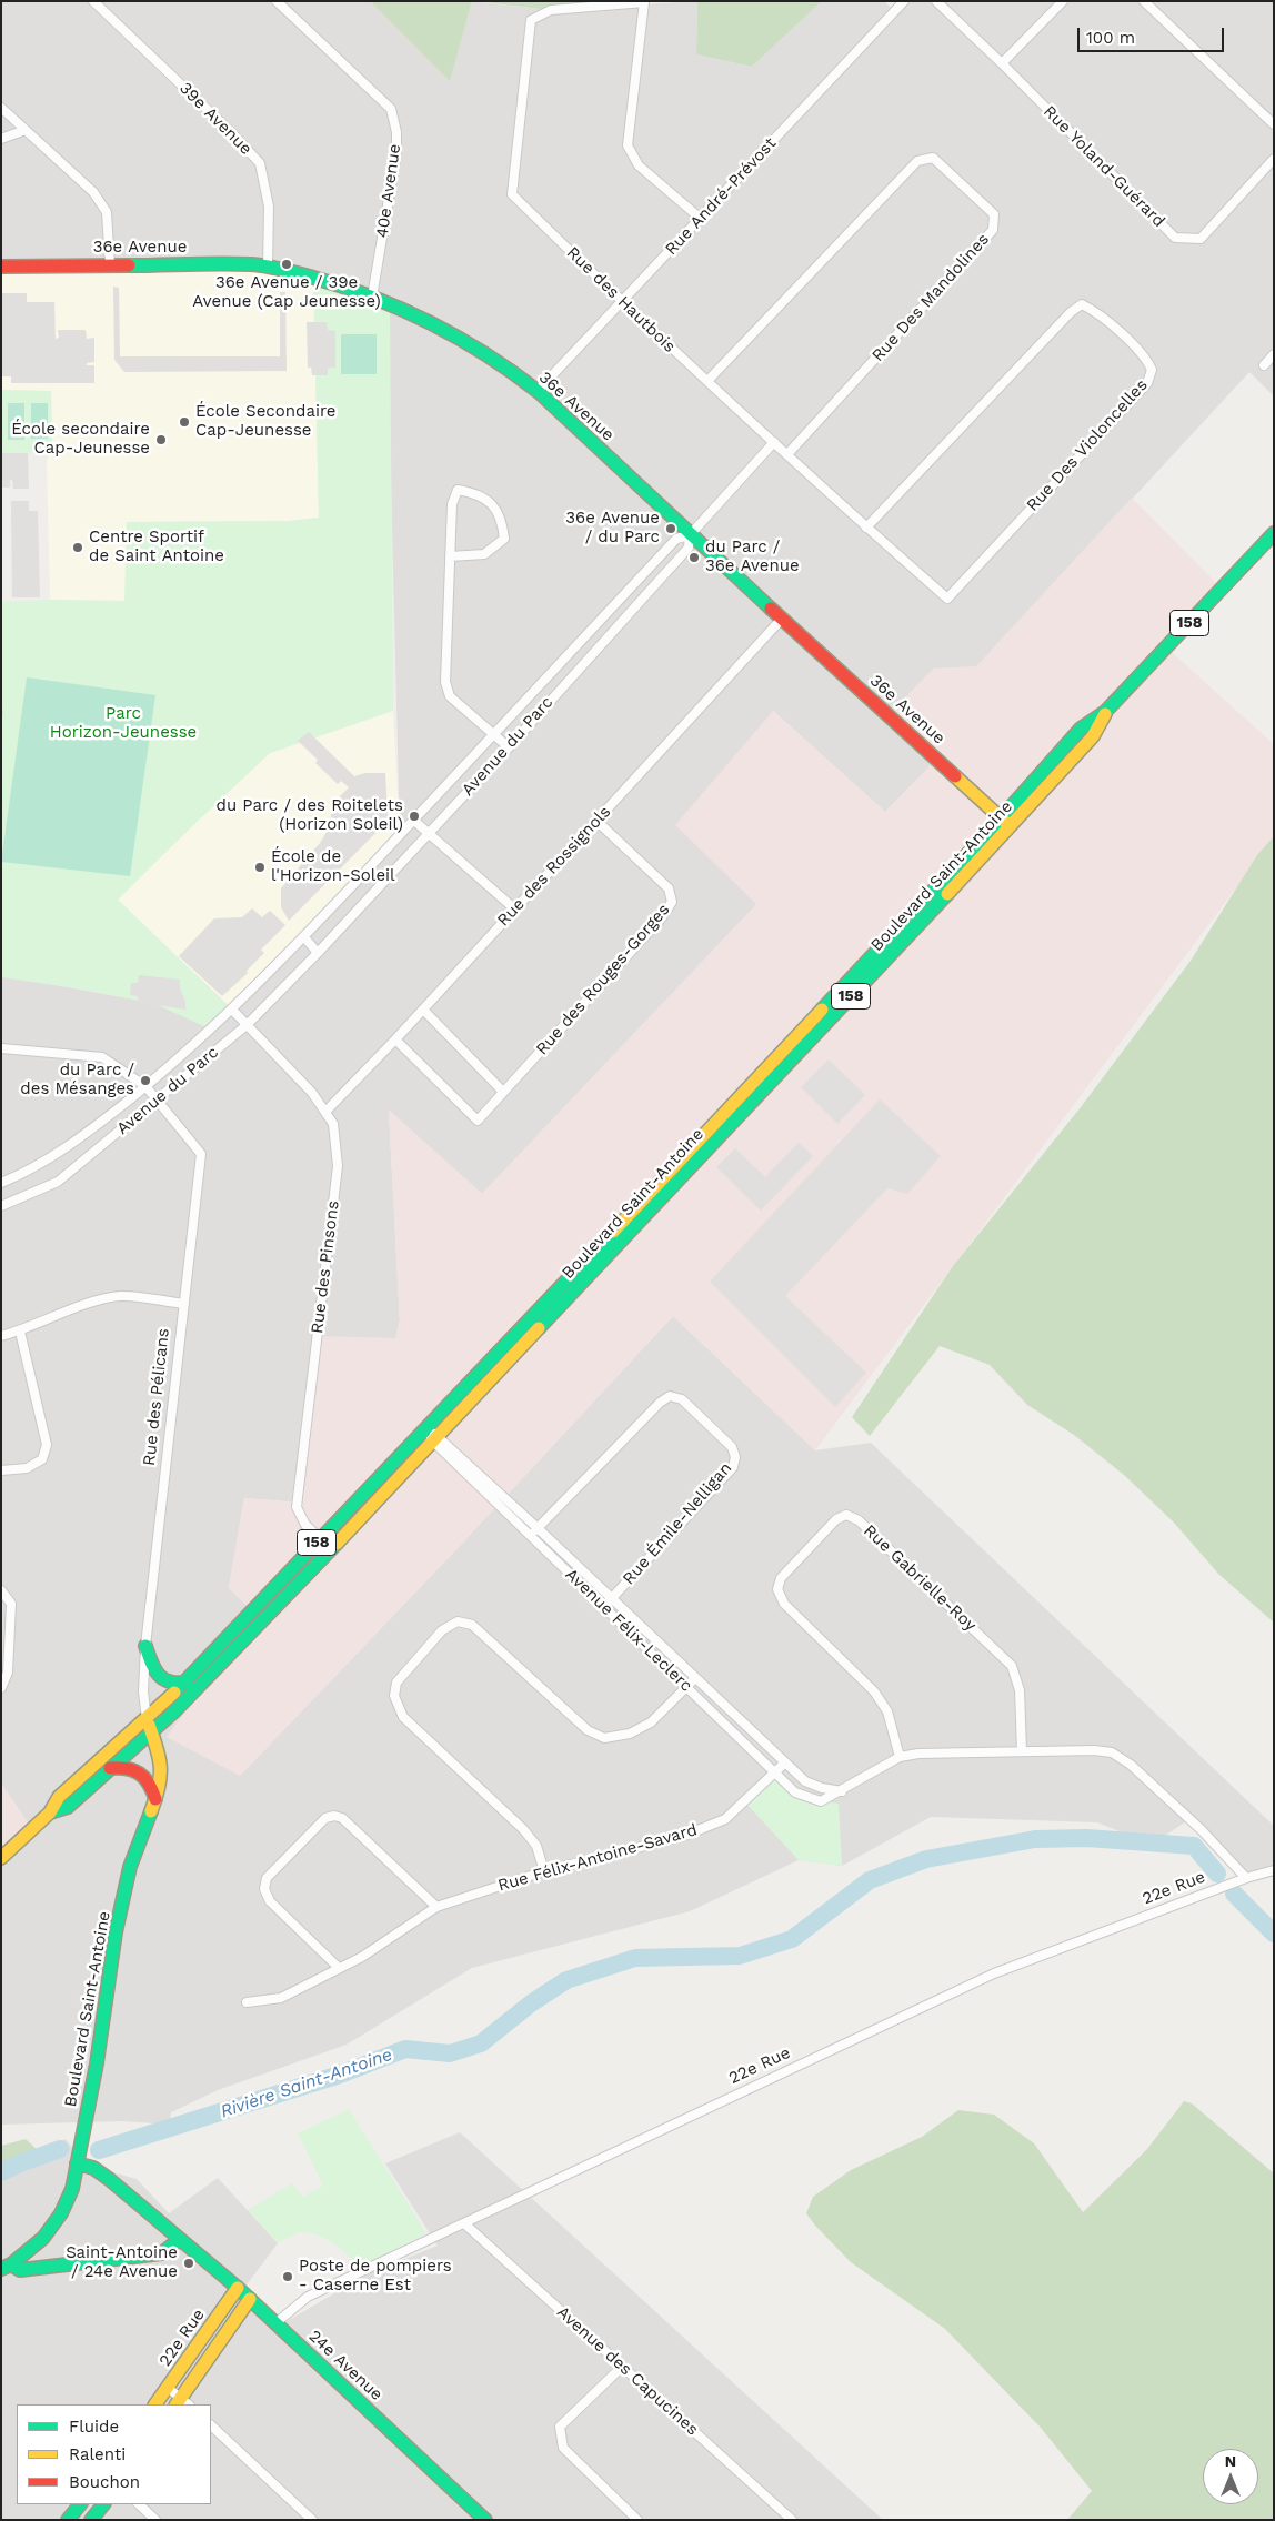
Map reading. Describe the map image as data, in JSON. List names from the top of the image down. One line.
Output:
{"streets":{"street":["39e Avenue","Rue Yoland-Guérard","40e Avenue","Rue André-Prévost","36e Avenue","Rue Des Mandolines","Rue des Hautbois","Rue Des Violoncelles","158","Avenue du Parc","Rue des Rossignols","Boulevard Saint-Antoine","Rue des Rouges-Gorges","Rue des Pinsons","Rue des Pélicans","Rue Émile-Nelligan","Rue Gabrielle-Roy","Avenue Félix-Leclerc","Rue Félix-Antoine-Savard","22e Rue","24e Avenue","Avenue des Capucines"]},"crossings":[["39e Avenue","36e Avenue"],["40e Avenue","36e Avenue"],["Rue André-Prévost","36e Avenue"],["Rue André-Prévost","Rue des Hautbois"],["36e Avenue","Avenue du Parc"],["36e Avenue","Rue des Rossignols"],["36e Avenue","Boulevard Saint-Antoine"],["Rue Des Mandolines","Rue des Hautbois"],["Rue des Hautbois","Rue Des Violoncelles"],["Rue des Hautbois","Avenue du Parc"],["158","Boulevard Saint-Antoine"],["158","Rue des Pélicans"],["Avenue du Parc","Rue des Pinsons"],["Avenue du Parc","Rue des Pélicans"],["Rue des Rossignols","Rue des Rouges-Gorges"],["Rue des Rossignols","Rue des Pinsons"],["Boulevard Saint-Antoine","Rue des Pinsons"],["Boulevard Saint-Antoine","Rue des Pélicans"],["Boulevard Saint-Antoine","Avenue Félix-Leclerc"],["Boulevard Saint-Antoine","24e Avenue"],["Rue Émile-Nelligan","Avenue Félix-Leclerc"],["Rue Gabrielle-Roy","Avenue Félix-Leclerc"],["Avenue Félix-Leclerc","Rue Félix-Antoine-Savard"],["Avenue Félix-Leclerc","22e Rue"],["22e Rue","24e Avenue"],["22e Rue","Avenue des Capucines"]],"water":["Rivière Saint-Antoine"],"parks":["Parc Horizon-Jeunesse"],"places":["36e Avenue / 39e Avenue (Cap Jeunesse)","École Secondaire Cap-Jeunesse","École secondaire Cap-Jeunesse","36e Avenue / du Parc","Centre Sportif de Saint Antoine","du Parc / 36e Avenue","du Parc / des Roitelets (Horizon Soleil)","École de l'Horizon-Soleil","du Parc / des Mésanges","Saint-Antoine / 24e Avenue","Poste de pompiers - Caserne Est"],"legend":["Fluide","Ralenti","Bouchon"],"scale_bar":"100 m","north":"top"}
